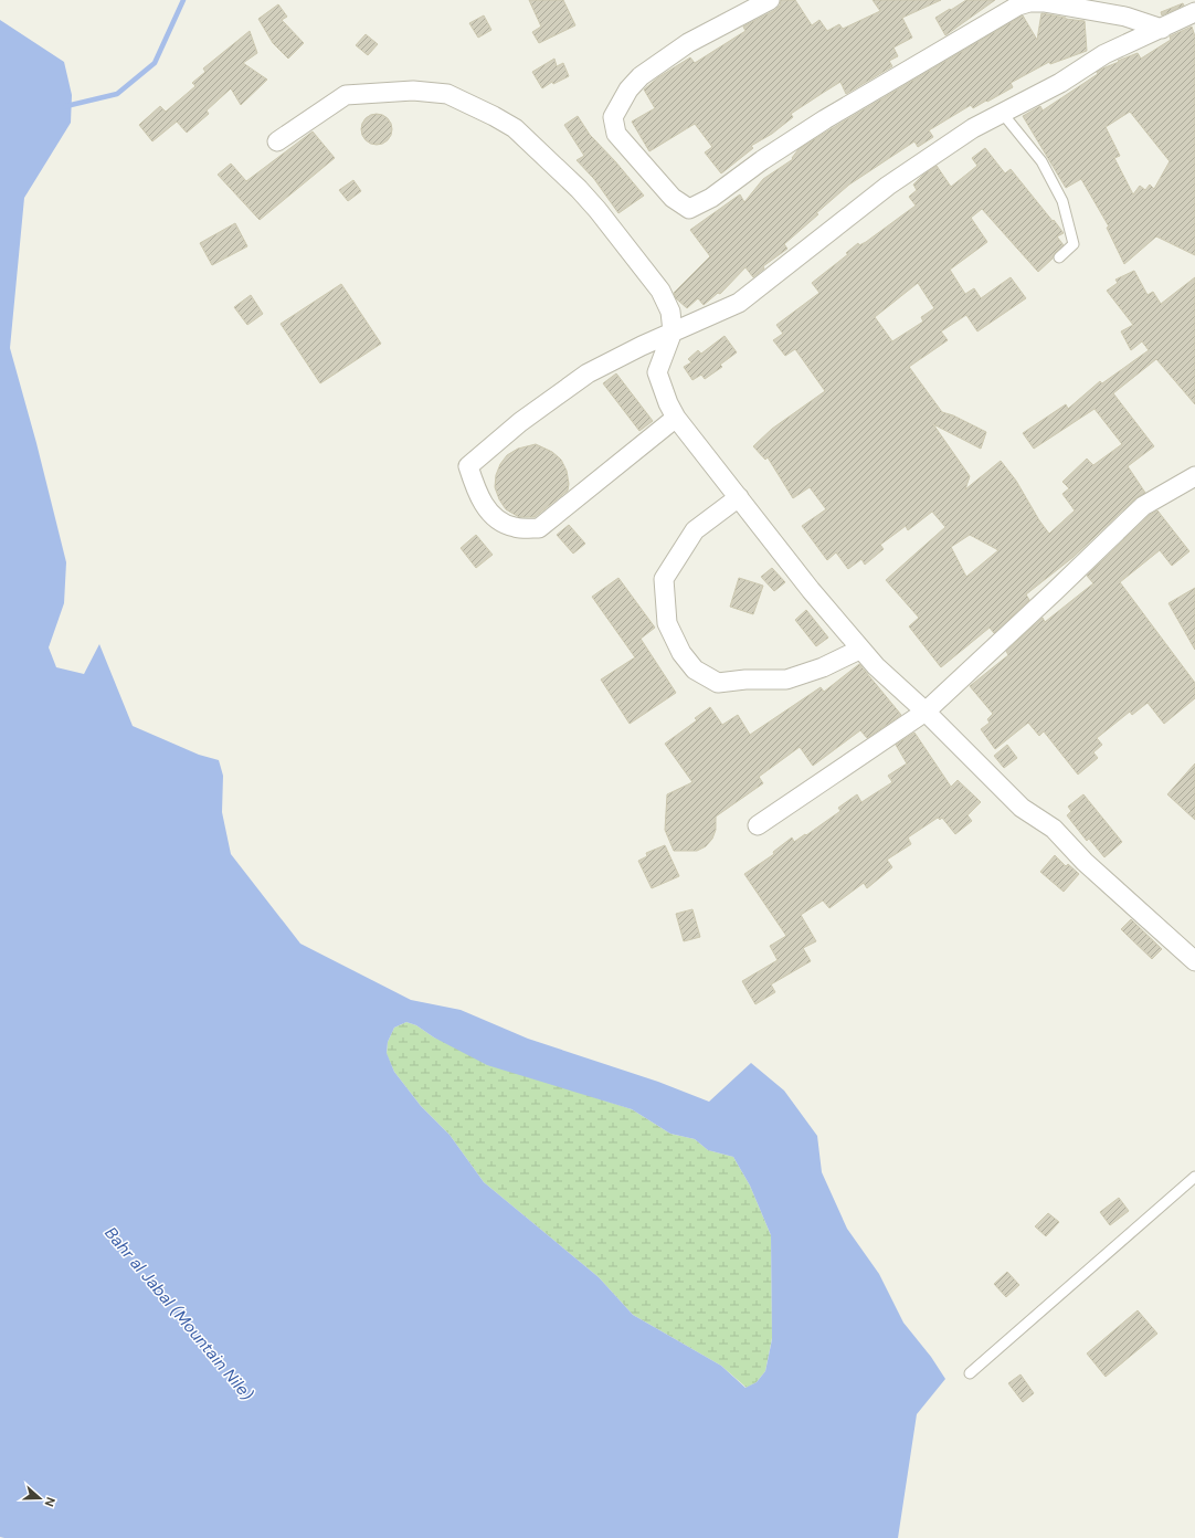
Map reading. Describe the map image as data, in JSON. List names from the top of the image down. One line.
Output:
{"water":["Bahr al Jabal (Mountain Nile)"],"north":"right"}
